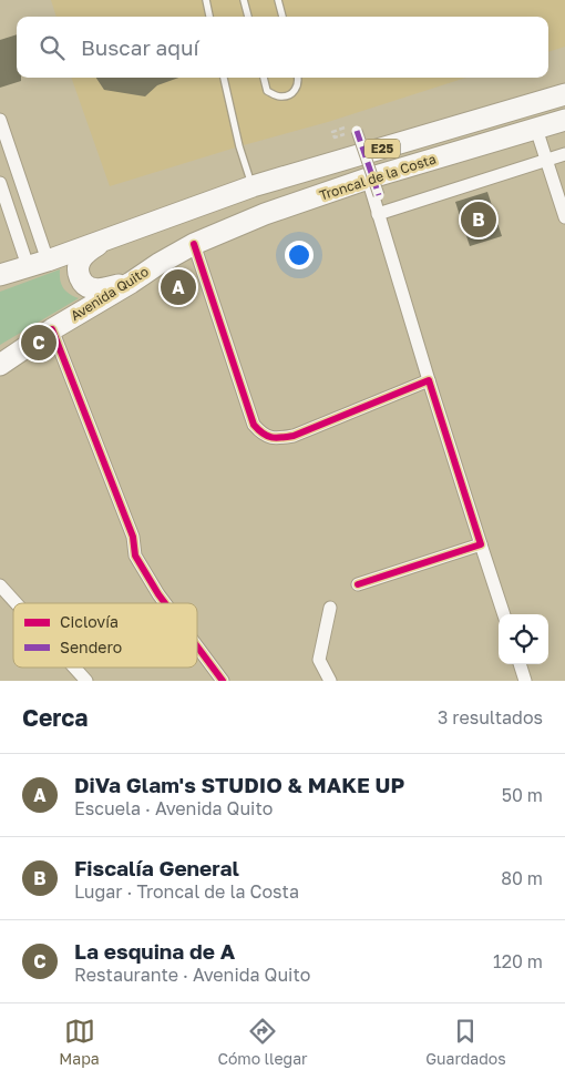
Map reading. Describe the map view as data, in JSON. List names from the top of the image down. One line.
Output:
{"streets":{"highway":["E25","Troncal de la Costa","Avenida Quito"]},"crossings":[["E25","Troncal de la Costa"],["Troncal de la Costa","Avenida Quito"]],"legend":["Ciclovía","Sendero"],"page":{"search":"Buscar aquí","pins":["B","A","C"],"heading":["Cerca","3 resultados"],"list":[{"mark":"A","name":"DiVa Glam's STUDIO & MAKE UP","note":"Escuela · Avenida Quito","value":"50 m"},{"mark":"B","name":"Fiscalía General","note":"Lugar · Troncal de la Costa","value":"80 m"},{"mark":"C","name":"La esquina de A","note":"Restaurante · Avenida Quito","value":"120 m"}],"nav":["Mapa","Cómo llegar","Guardados"]}}
